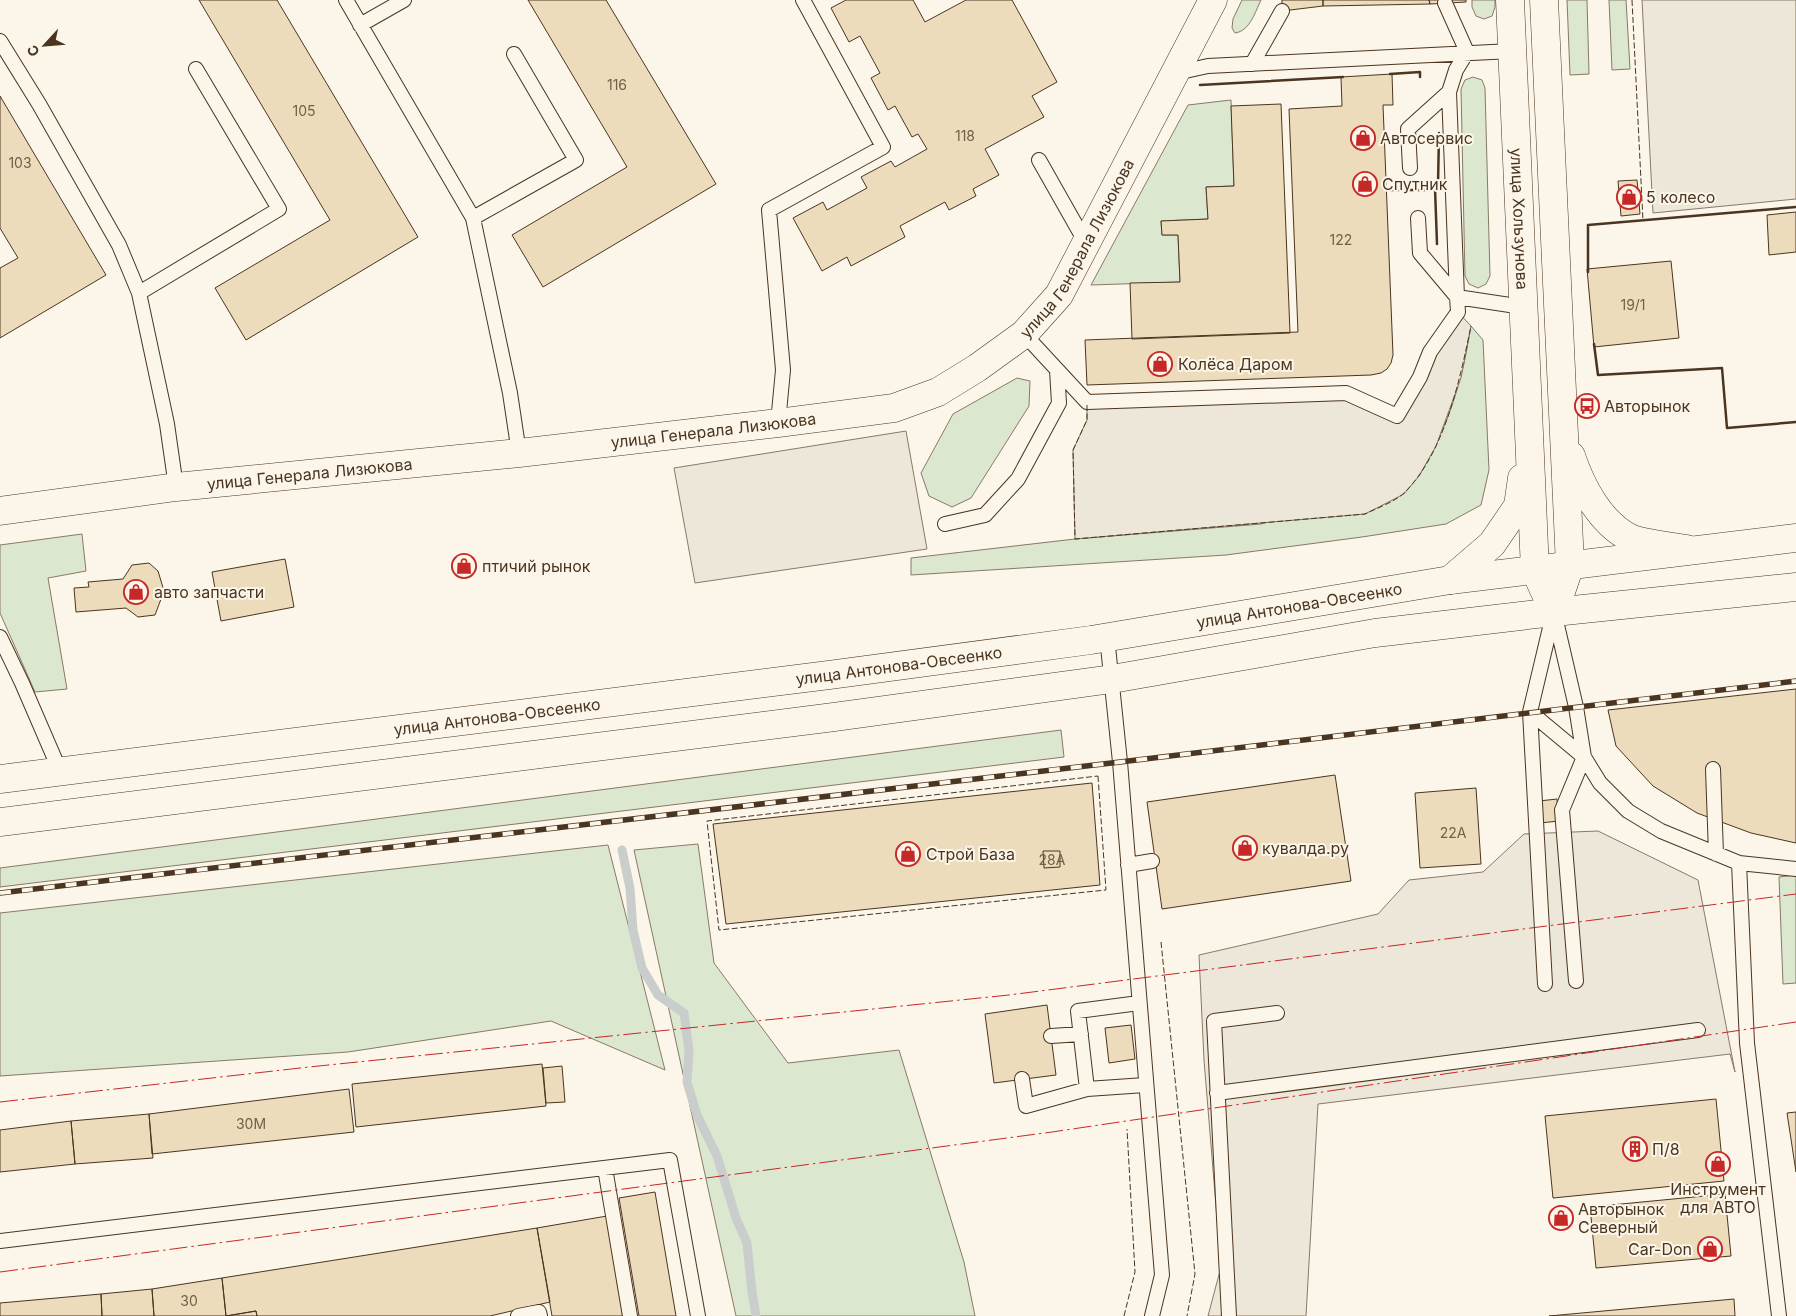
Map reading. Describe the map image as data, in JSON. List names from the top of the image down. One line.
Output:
{"streets":{"main road":["улица Хользунова","улица Генерала Лизюкова","улица Антонова-Овсеенко"]},"crossings":[["улица Хользунова","улица Антонова-Овсеенко"]],"places":{"shop":["Автосервис","Спутник","5 колесо","Колёса Даром","птичий рынок","авто запчасти","кувалда.ру","Строй База","Инструмент для АВТО","Авторынок Северный","Car-Don"],"bus stop":["Авторынок"],"building":["П/8"]},"house_numbers":["116","105","118","103","122","19/1","22А","28А","30М","30"],"north":"bottom left"}
